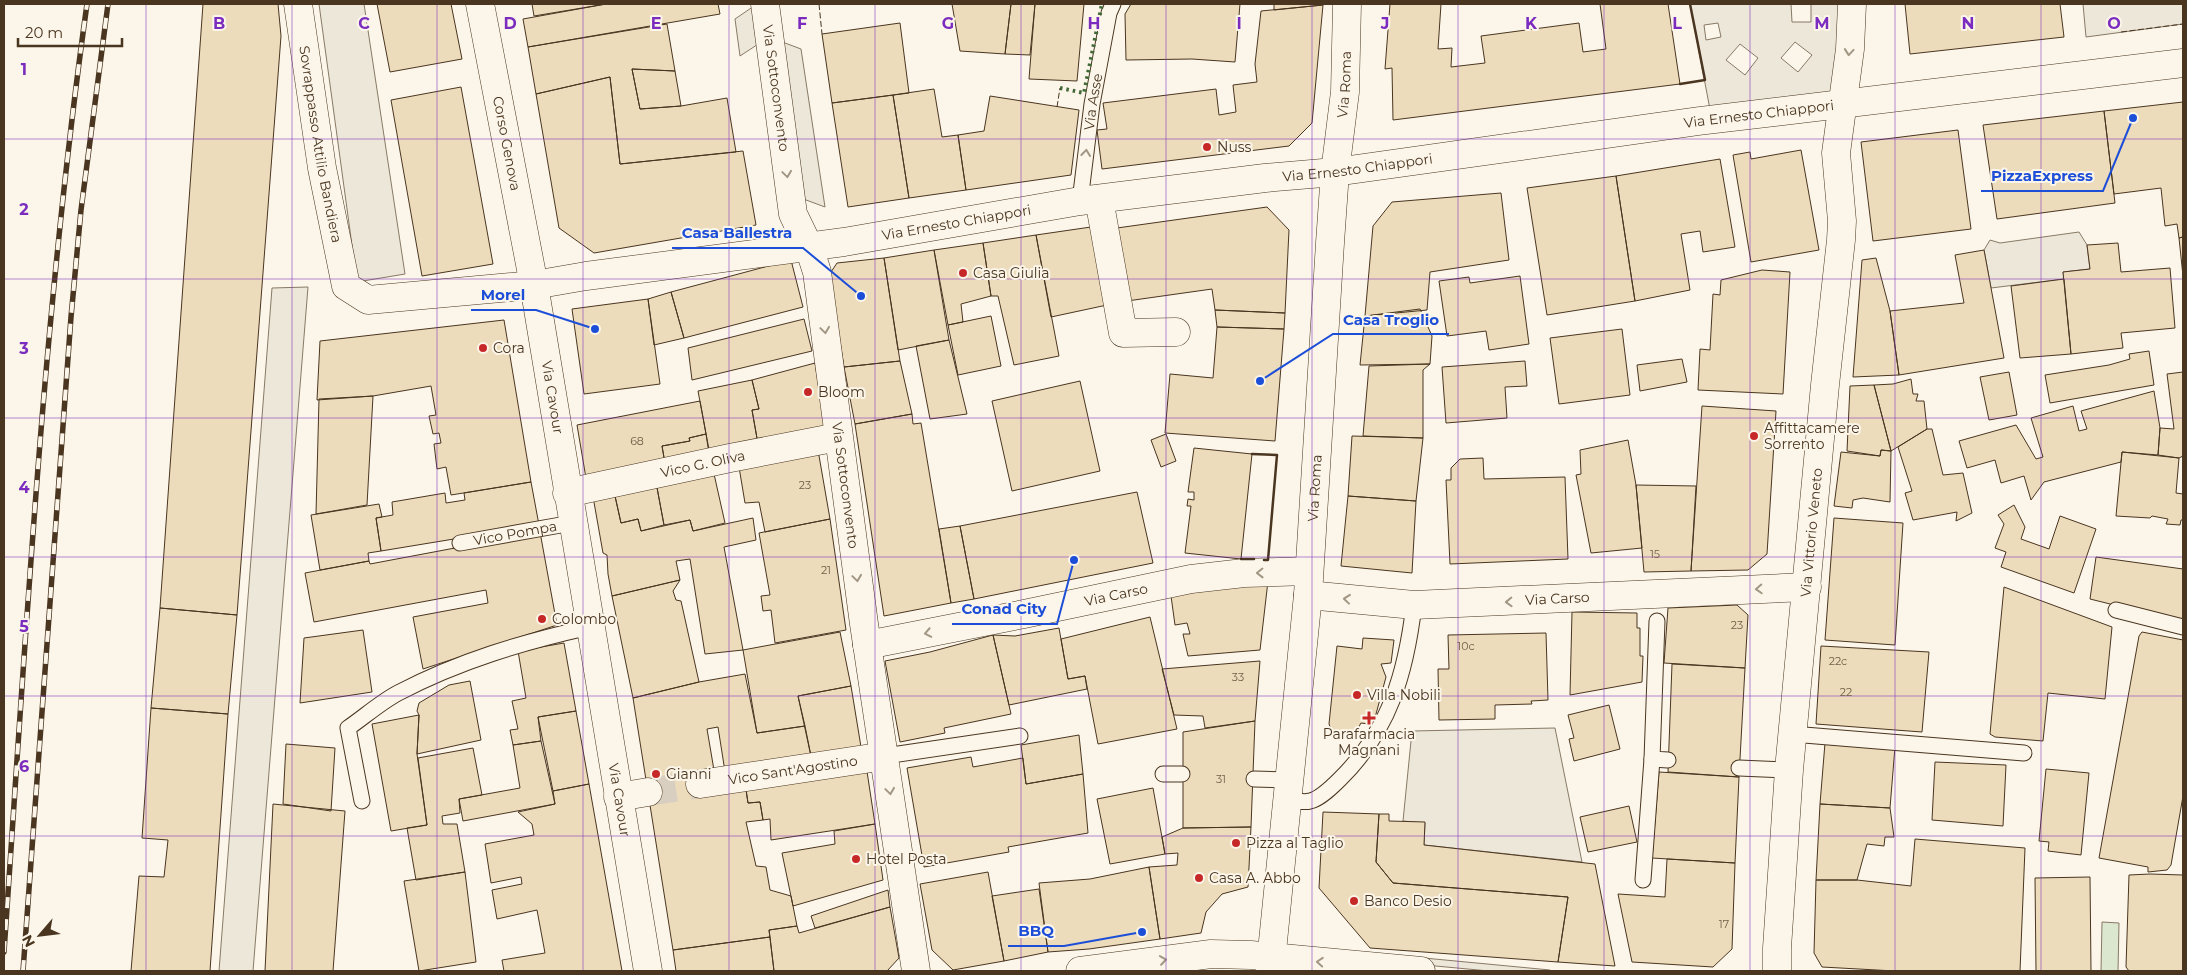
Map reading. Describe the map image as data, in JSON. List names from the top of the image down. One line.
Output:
{"streets":{"street":["Via Roma","Via Sottoconvento","Via Asse","Via Ernesto Chiappori","Sovrappasso Attilio Bandiera","Corso Genova","Via Cavour","Vico G. Oliva","Via Vittorio Veneto","Via Carso","Vico Sant'Agostino"],"lane":["Vico Pompa"]},"crossings":[["Via Roma","Via Ernesto Chiappori"],["Via Roma","Via Carso"],["Via Sottoconvento","Via Ernesto Chiappori"],["Via Sottoconvento","Vico G. Oliva"],["Via Sottoconvento","Via Carso"],["Via Sottoconvento","Vico Sant'Agostino"],["Via Asse","Via Ernesto Chiappori"],["Via Ernesto Chiappori","Sovrappasso Attilio Bandiera"],["Via Ernesto Chiappori","Corso Genova"],["Via Ernesto Chiappori","Via Cavour"],["Via Ernesto Chiappori","Via Vittorio Veneto"],["Corso Genova","Via Cavour"],["Via Cavour","Vico G. Oliva"],["Via Cavour","Vico Pompa"],["Via Vittorio Veneto","Via Carso"]],"one_way":["Via Sottoconvento","Via Asse","Via Carso"],"places":{"other":["PizzaExpress","Nuss","Casa Giulia","Casa Ballestra","Morel","Cora","Casa Troglio","Bloom","Affittacamere Sorrento","Conad City","Colombo","Villa Nobili","Gianni","Pizza al Taglio","Hotel Posta","Casa A. Abbo","Banco Desio","BBQ"],"health":["Parafarmacia Magnani"]},"house_numbers":["68","23","15","21","23","10c","22c","33","22","31","17"],"scale_bar":"20 m","north":"bottom left","grid":{"columns":["B","C","D","E","F","G","H","I","J","K","L","M","N","O"],"rows":["1","2","3","4","5","6"]}}
